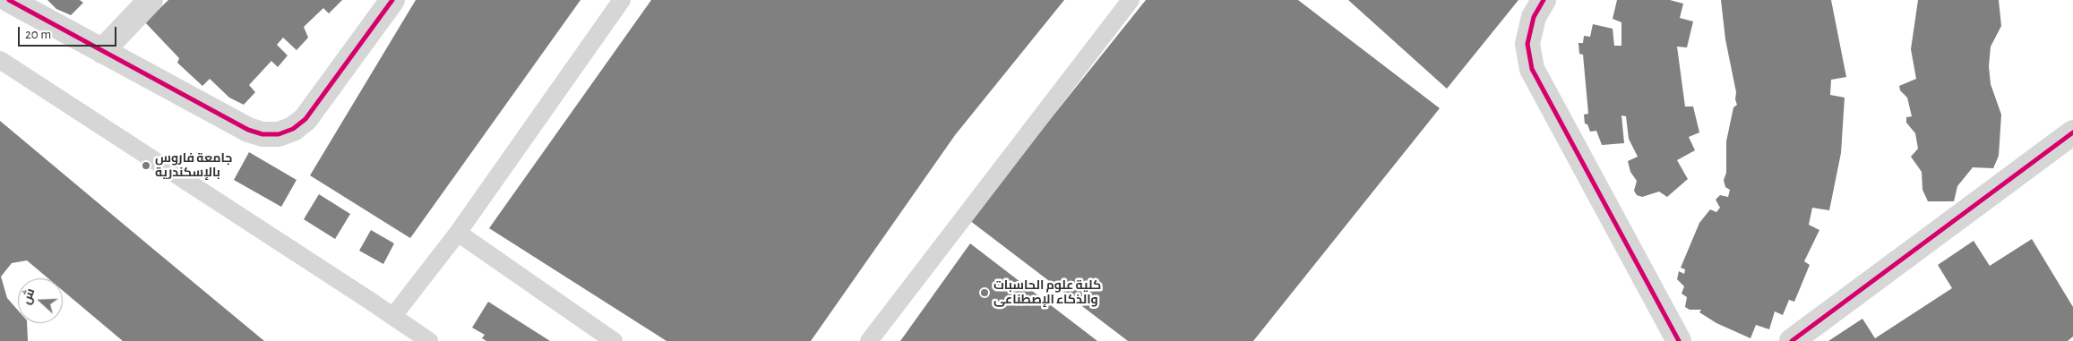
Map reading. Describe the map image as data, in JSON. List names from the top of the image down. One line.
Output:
{"places":["جامعة فاروس بالإسكندرية","كلية علوم الحاسبات والذكاء الإصطناعى"],"scale_bar":"20 m","north":"left"}
